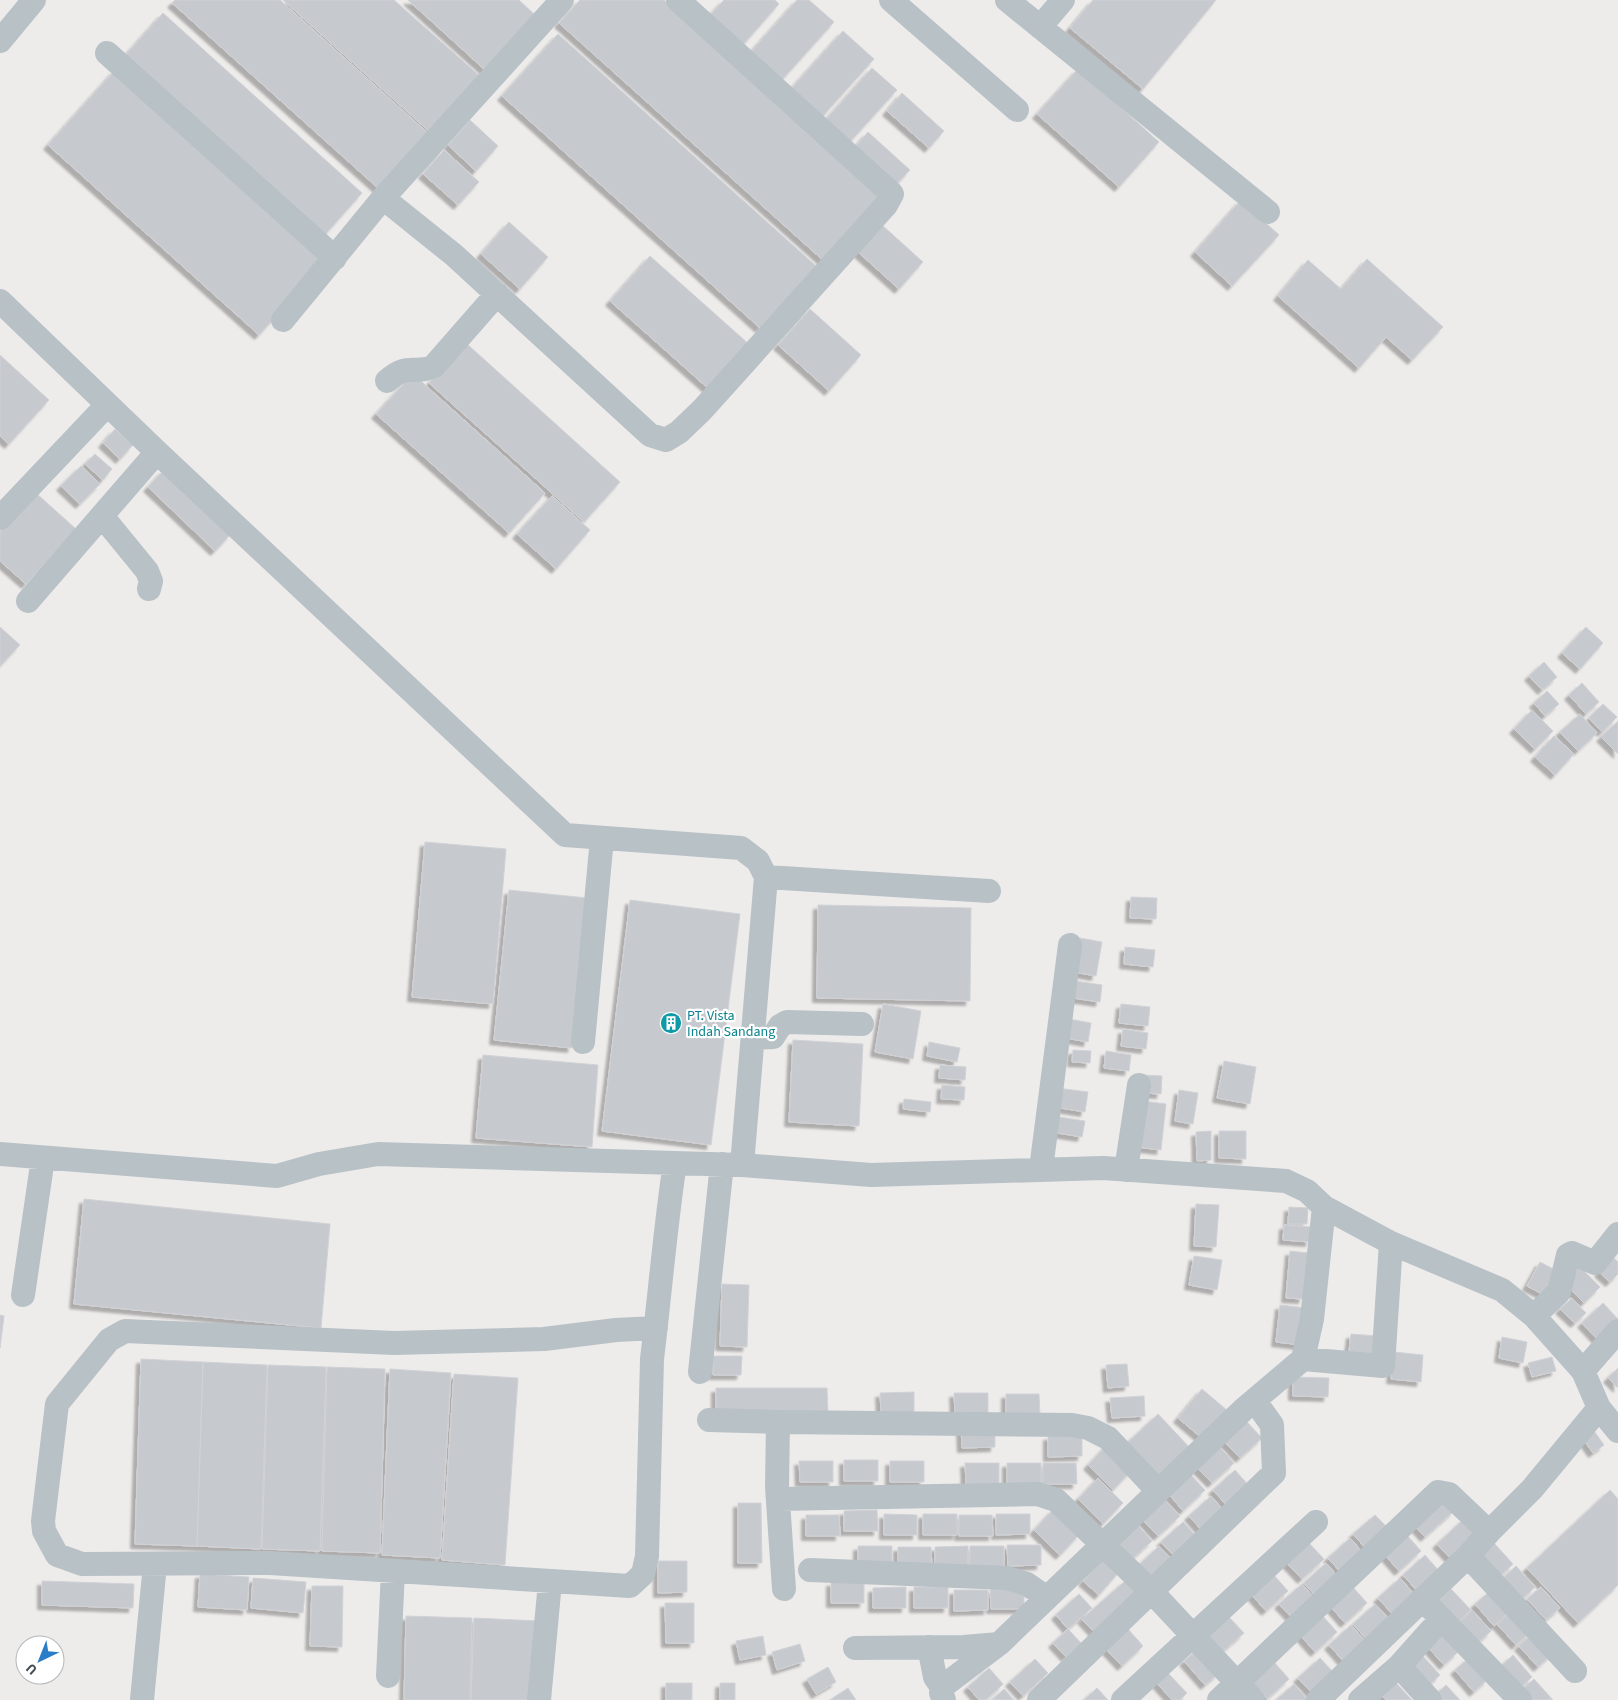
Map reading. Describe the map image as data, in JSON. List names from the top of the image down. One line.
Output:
{"places":{"building":["PT. Vista Indah Sandang"]},"north":"bottom left"}
